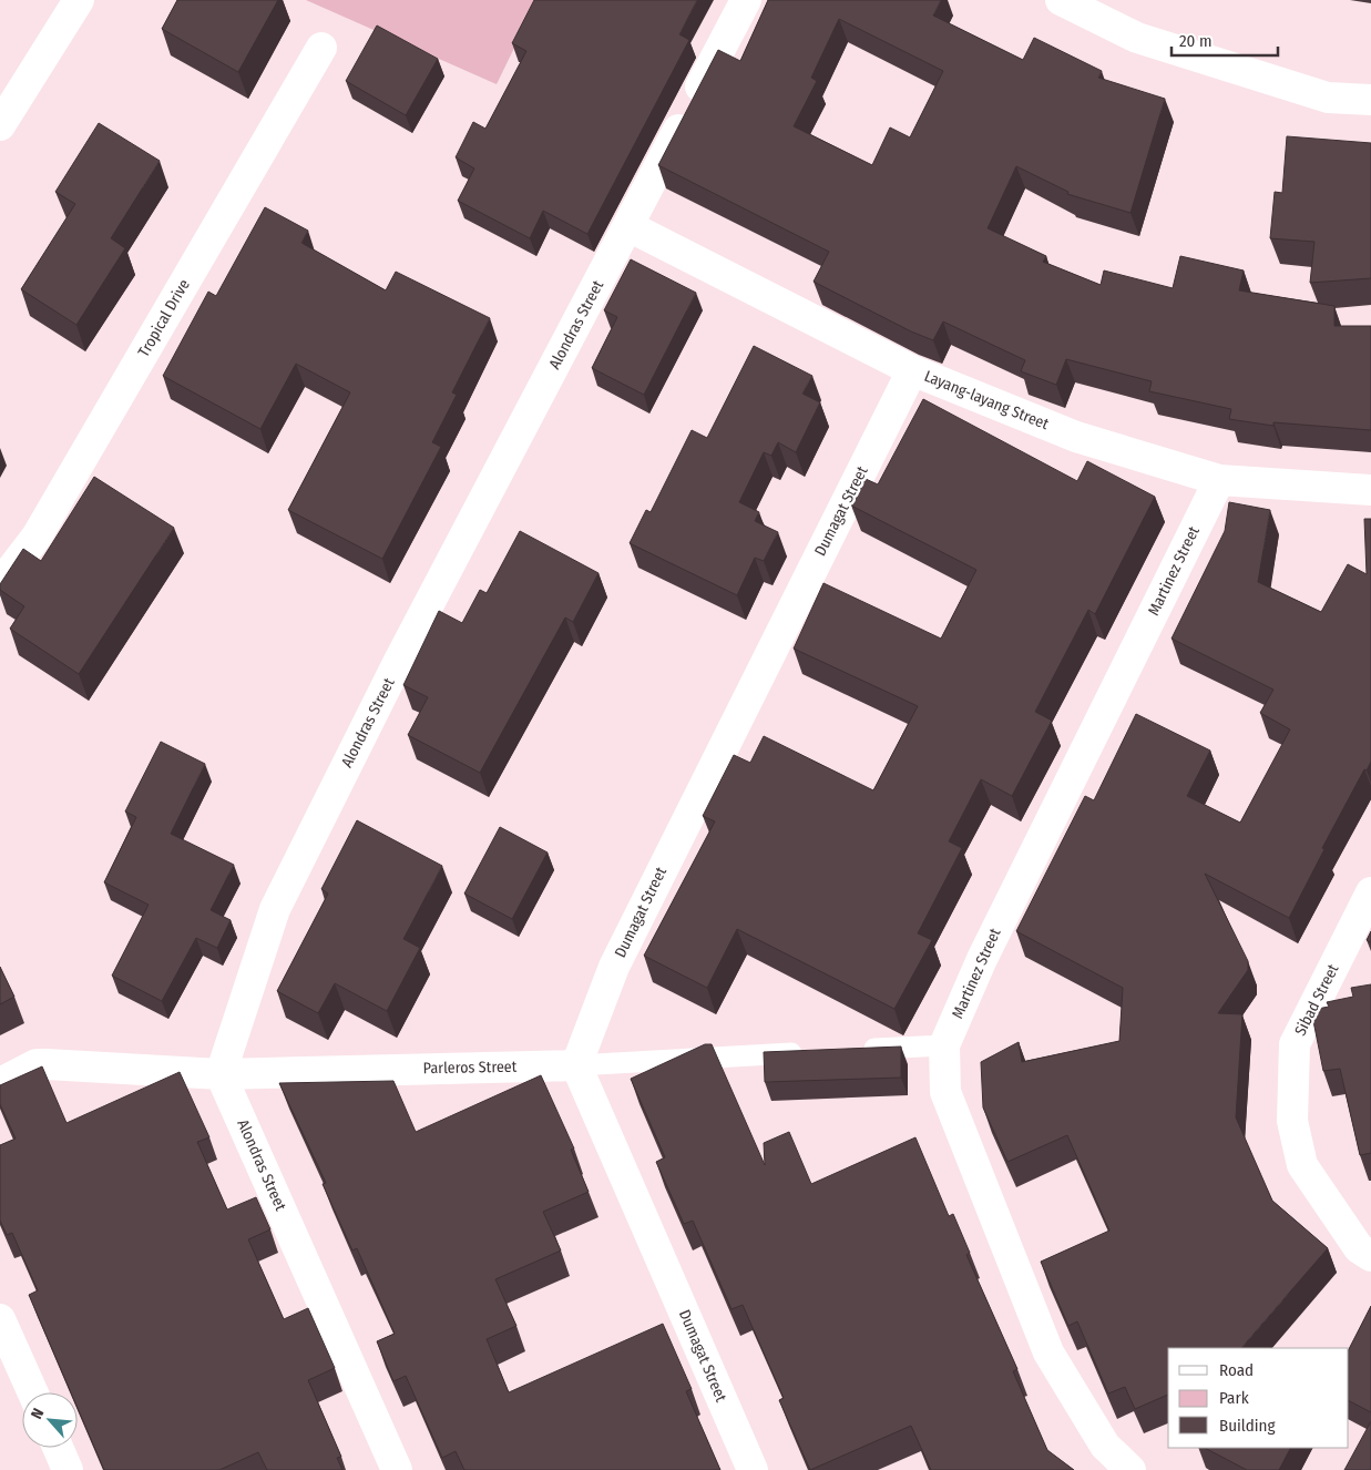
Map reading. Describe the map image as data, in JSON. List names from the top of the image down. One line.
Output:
{"streets":{"street":["Tropical Drive","Alondras Street","Layang-layang Street","Dumagat Street","Martinez Street","Sibad Street","Parleros Street"]},"crossings":[["Alondras Street","Layang-layang Street"],["Alondras Street","Parleros Street"],["Layang-layang Street","Dumagat Street"],["Layang-layang Street","Martinez Street"],["Dumagat Street","Parleros Street"]],"legend":["Road","Park","Building"],"scale_bar":"20 m","north":"top left"}
